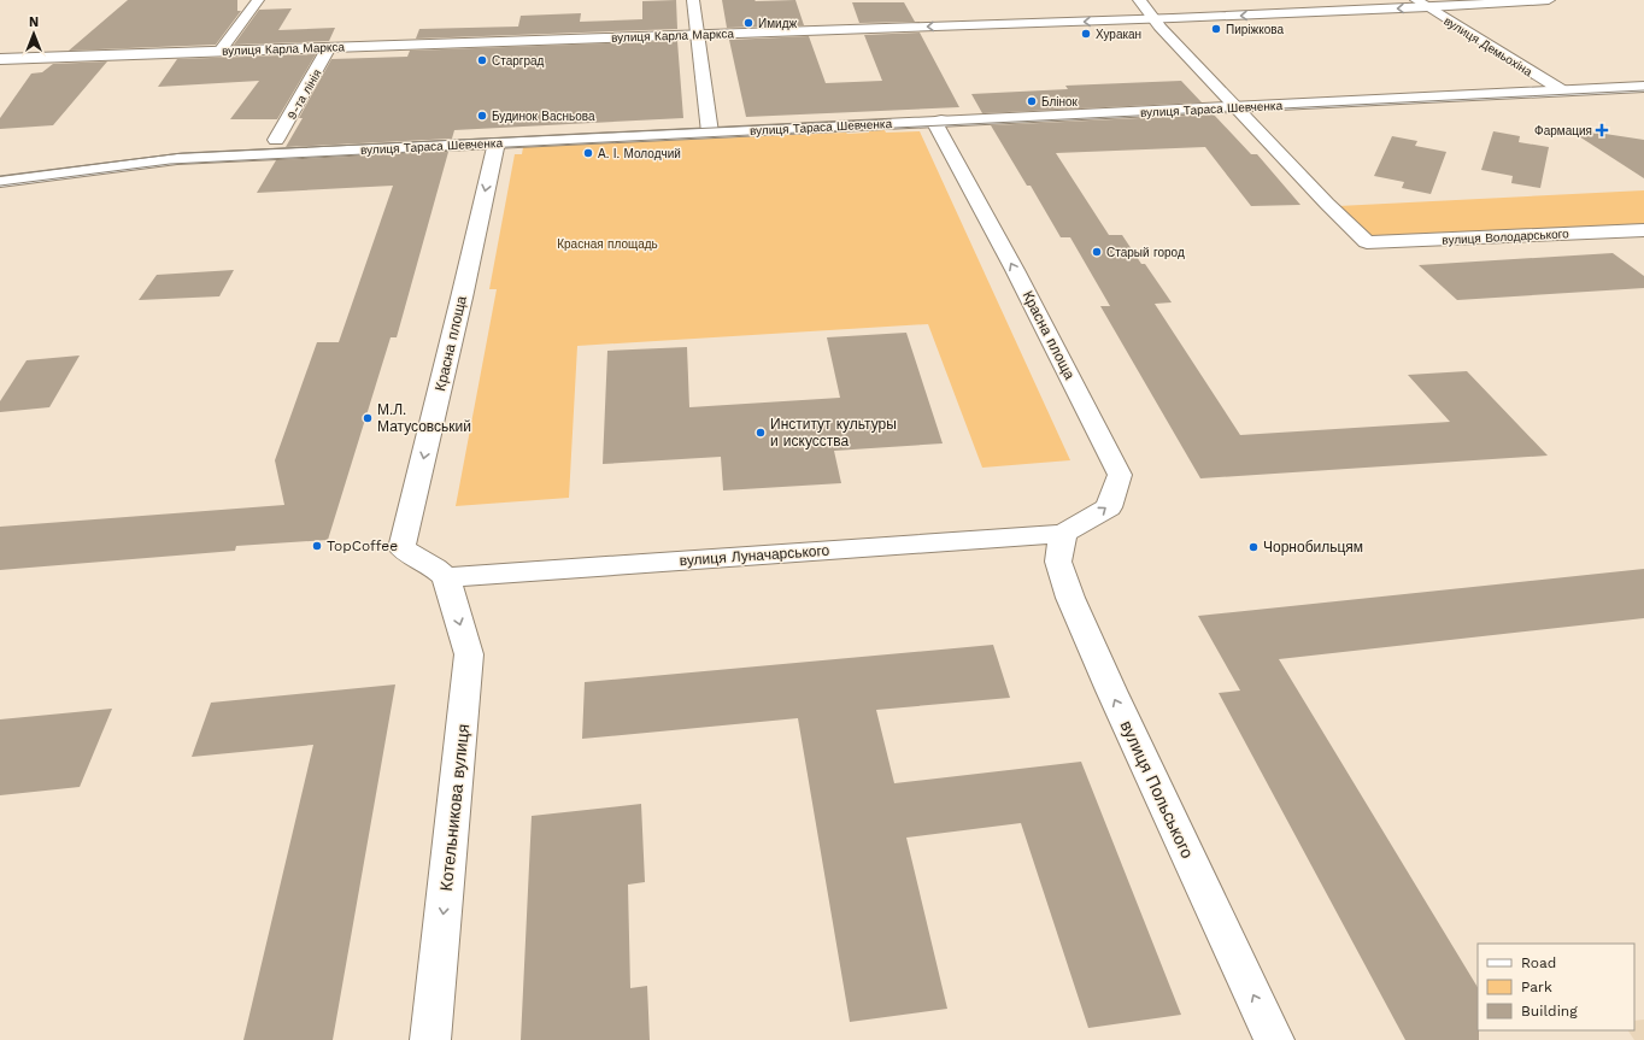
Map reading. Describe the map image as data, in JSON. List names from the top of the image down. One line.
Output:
{"streets":{"street":["вулиця Карла Маркса","вулиця Демьохіна","9-та лінія","вулиця Тараса Шевченка","вулиця Володарського","Красна площа","вулиця Луначарського","вулиця Польського","Котельникова вулиця"]},"crossings":[["вулиця Карла Маркса","вулиця Демьохіна"],["вулиця Карла Маркса","9-та лінія"],["вулиця Демьохіна","вулиця Тараса Шевченка"],["вулиця Тараса Шевченка","вулиця Володарського"],["вулиця Тараса Шевченка","Красна площа"],["Красна площа","вулиця Луначарського"],["Красна площа","вулиця Польського"],["Красна площа","Котельникова вулиця"],["вулиця Луначарського","вулиця Польського"],["вулиця Луначарського","Котельникова вулиця"]],"one_way":["вулиця Карла Маркса","вулиця Польського","Котельникова вулиця"],"parks":["Красная площадь"],"places":{"other":["Имидж","Пиріжкова","Хуракан","Старград","Блінок","Будинок Васньова","А. І. Молодчий","Старый город","М.Л. Матусовський","Институт культуры и искусства","TopCoffee","Чорнобильцям"],"health":["Фармация"]},"legend":["Road","Park","Building"],"north":"top"}
